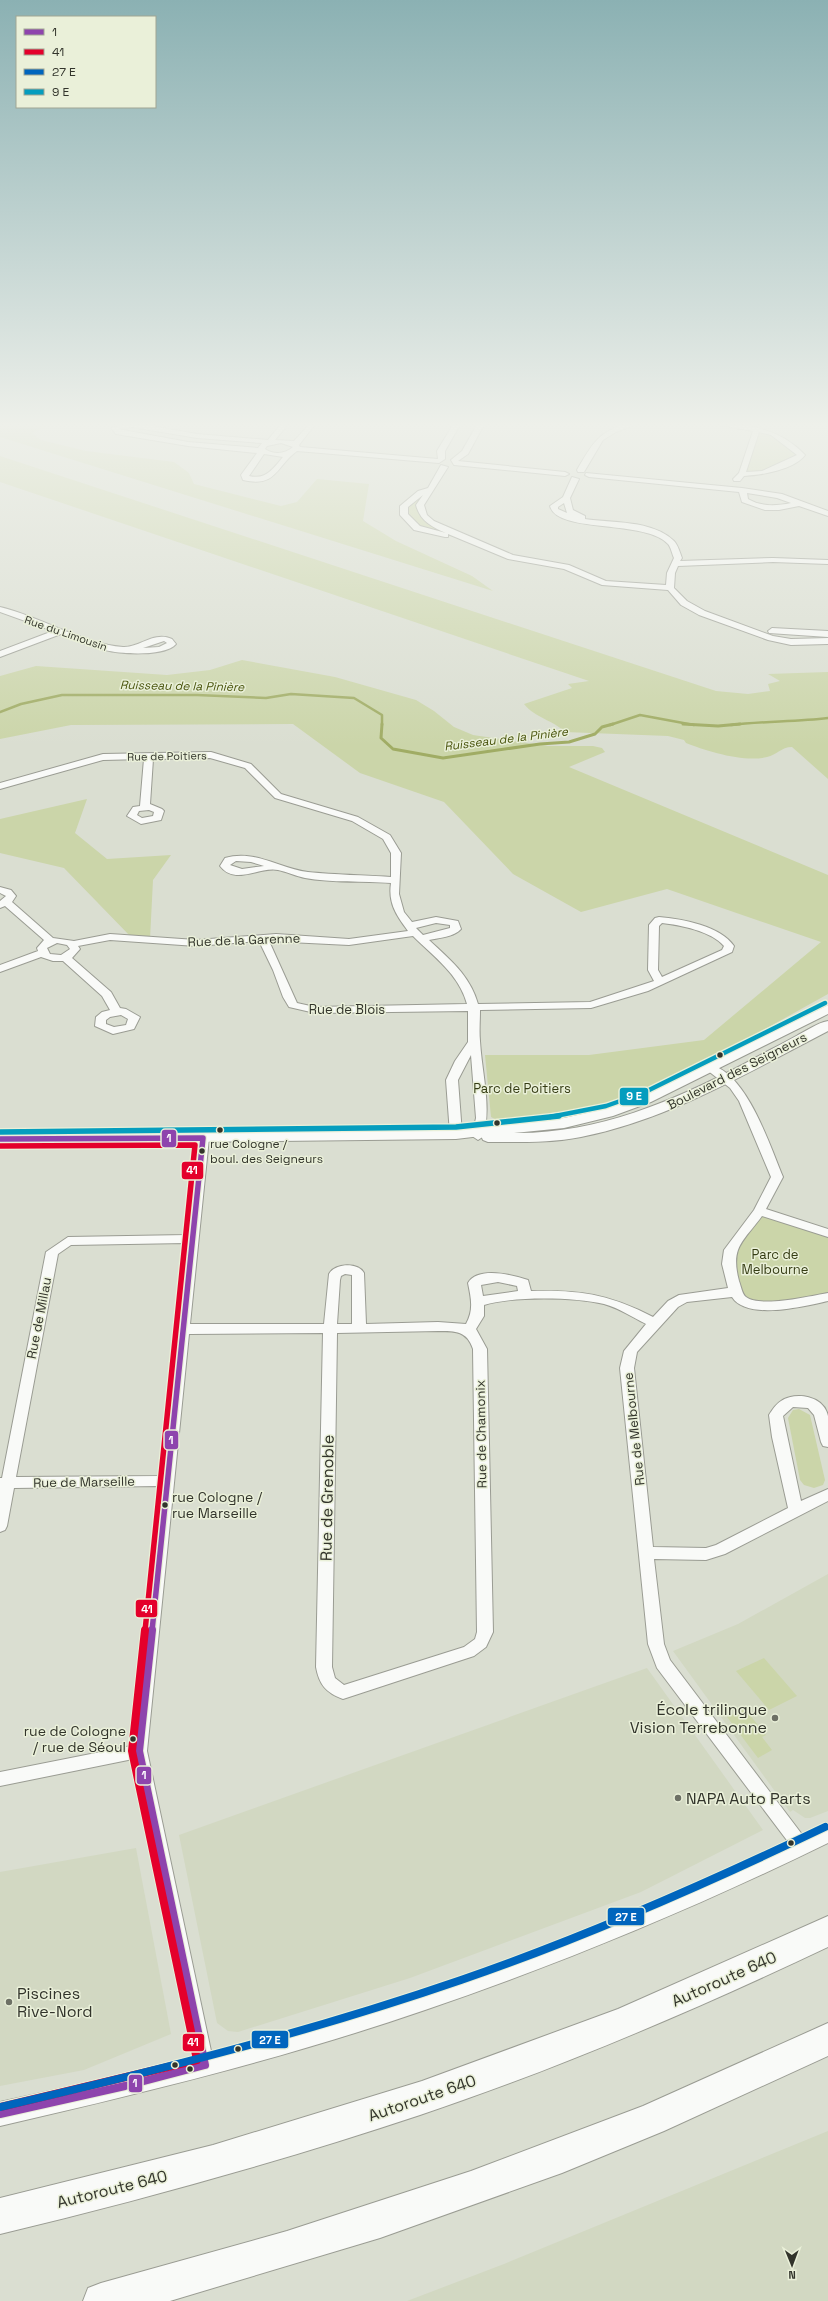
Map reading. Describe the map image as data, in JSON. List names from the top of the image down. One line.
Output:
{"streets":{"highway":["Autoroute 640"],"street":["Rue du Limousin","Rue de Poitiers","Rue de la Garenne","Rue de Blois","Boulevard des Seigneurs","Rue de Millau","Rue de Melbourne","Rue de Chamonix","Rue de Marseille","Rue de Grenoble"]},"crossings":[["Rue de Poitiers","Rue de la Garenne"],["Rue de Poitiers","Rue de Blois"],["Rue de Poitiers","Boulevard des Seigneurs"],["Rue de la Garenne","Rue de Blois"],["Rue de Millau","Rue de Marseille"],["Rue de Chamonix","Rue de Grenoble"]],"water":["Ruisseau de la Pinière"],"parks":["Parc de Poitiers","Parc de Melbourne"],"places":["rue Cologne / boul. des Seigneurs","rue Cologne / rue Marseille","École trilingue Vision Terrebonne","rue de Cologne / rue de Séoul","NAPA Auto Parts","Piscines Rive-Nord"],"lines":["transit line 1","transit line 41"],"legend":["1","41","27 E","9 E"],"north":"bottom"}
